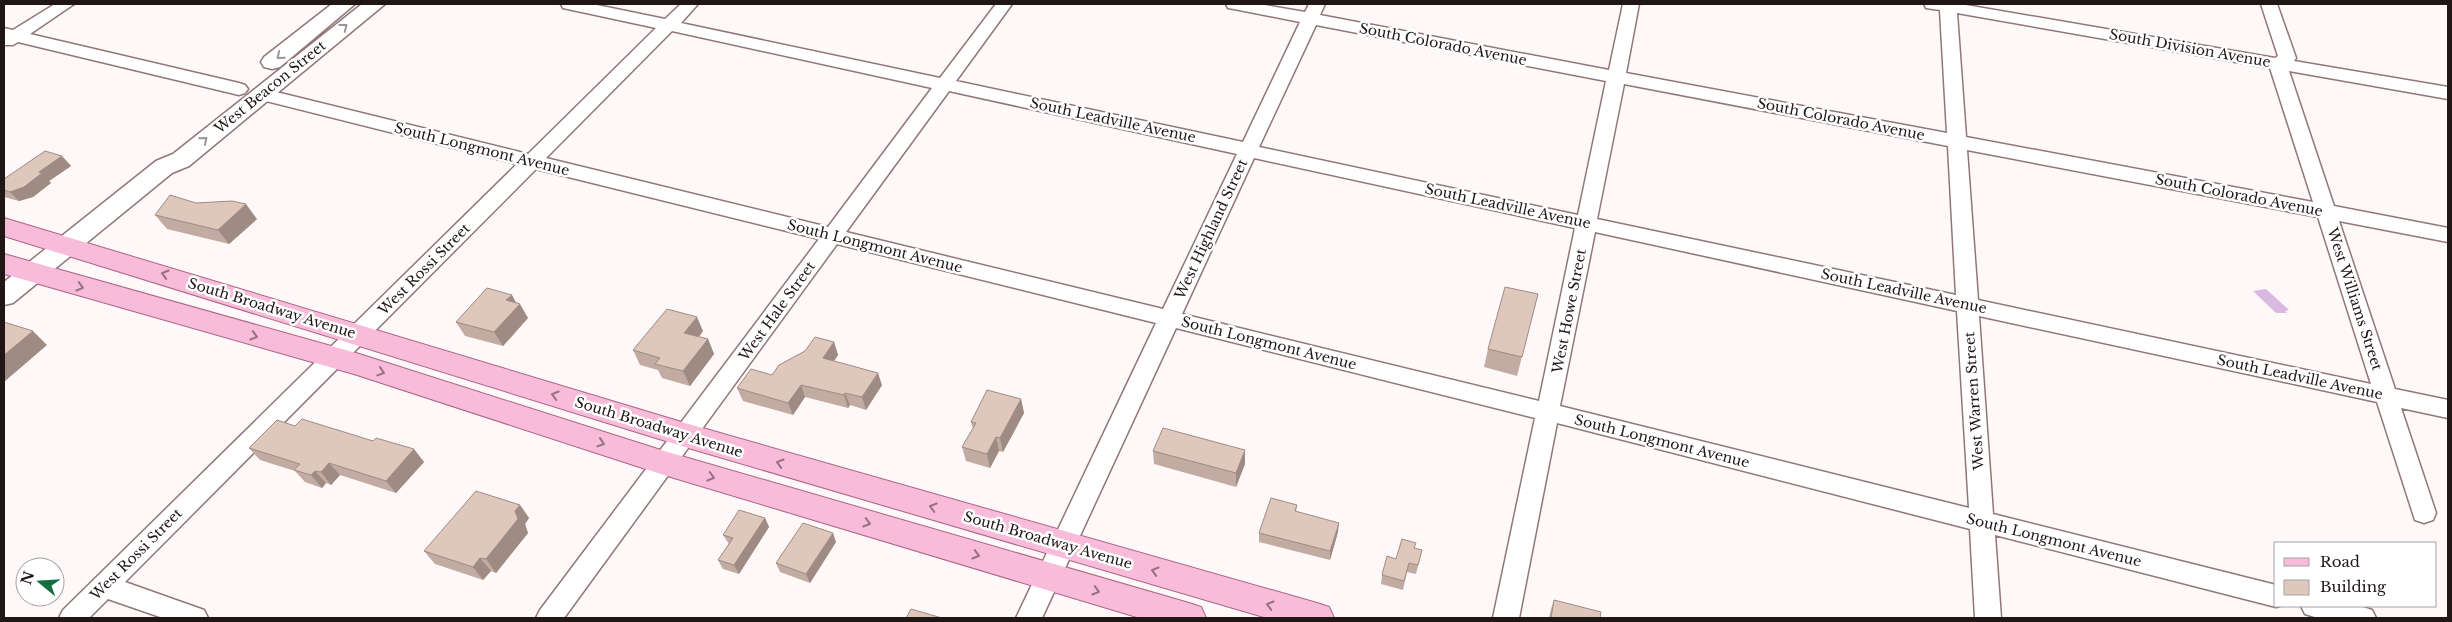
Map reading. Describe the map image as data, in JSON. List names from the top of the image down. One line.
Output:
{"streets":{"main road":["South Broadway Avenue"],"street":["South Colorado Avenue","South Division Avenue","West Beacon Street","South Leadville Avenue","South Longmont Avenue","West Highland Street","West Rossi Street","West Williams Street","West Hale Street","West Howe Street","West Warren Street"]},"crossings":[["South Colorado Avenue","West Highland Street"],["South Colorado Avenue","West Williams Street"],["South Colorado Avenue","West Howe Street"],["South Colorado Avenue","West Warren Street"],["South Division Avenue","West Williams Street"],["South Division Avenue","West Warren Street"],["West Beacon Street","South Longmont Avenue"],["West Beacon Street","South Broadway Avenue"],["South Leadville Avenue","West Highland Street"],["South Leadville Avenue","West Rossi Street"],["South Leadville Avenue","West Williams Street"],["South Leadville Avenue","West Hale Street"],["South Leadville Avenue","West Howe Street"],["South Leadville Avenue","West Warren Street"],["South Longmont Avenue","West Highland Street"],["South Longmont Avenue","West Rossi Street"],["South Longmont Avenue","West Hale Street"],["South Longmont Avenue","West Howe Street"],["South Longmont Avenue","West Warren Street"],["West Highland Street","South Broadway Avenue"],["West Rossi Street","South Broadway Avenue"],["South Broadway Avenue","West Hale Street"]],"legend":["Road","Building"],"north":"left"}
